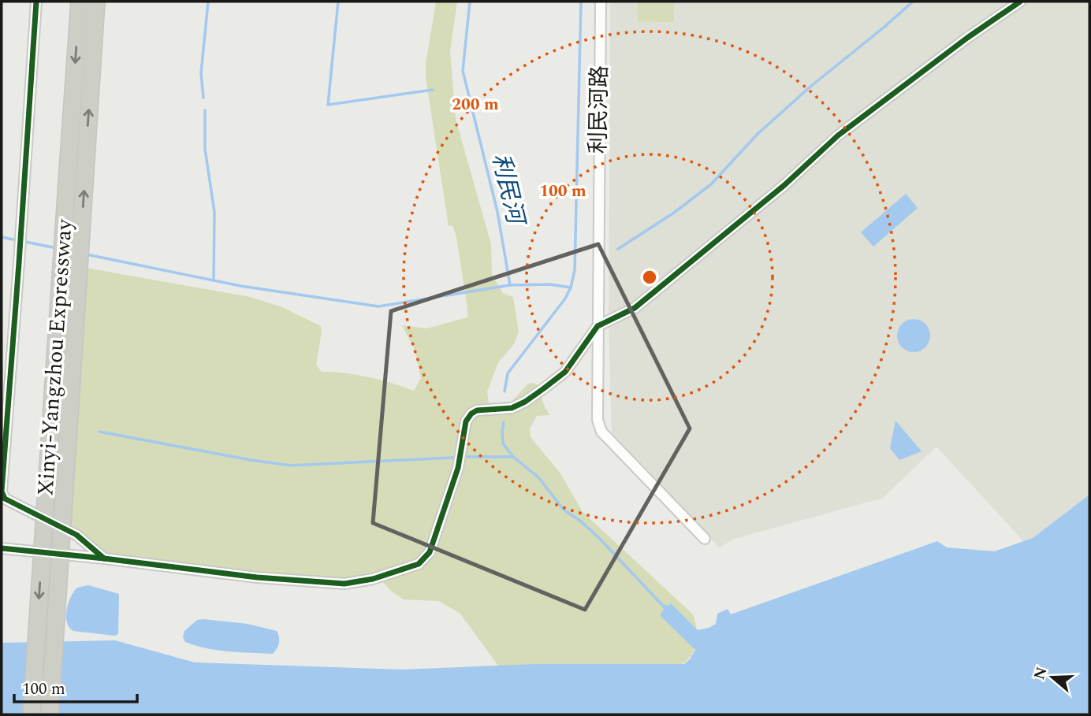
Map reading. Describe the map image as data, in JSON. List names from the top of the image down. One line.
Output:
{"streets":{"highway":["Xinyi-Yangzhou Expressway"],"street":["利民河路"]},"water":["利民河"],"scale_bar":"100 m","north":"left","rings":["200 m","100 m"]}
